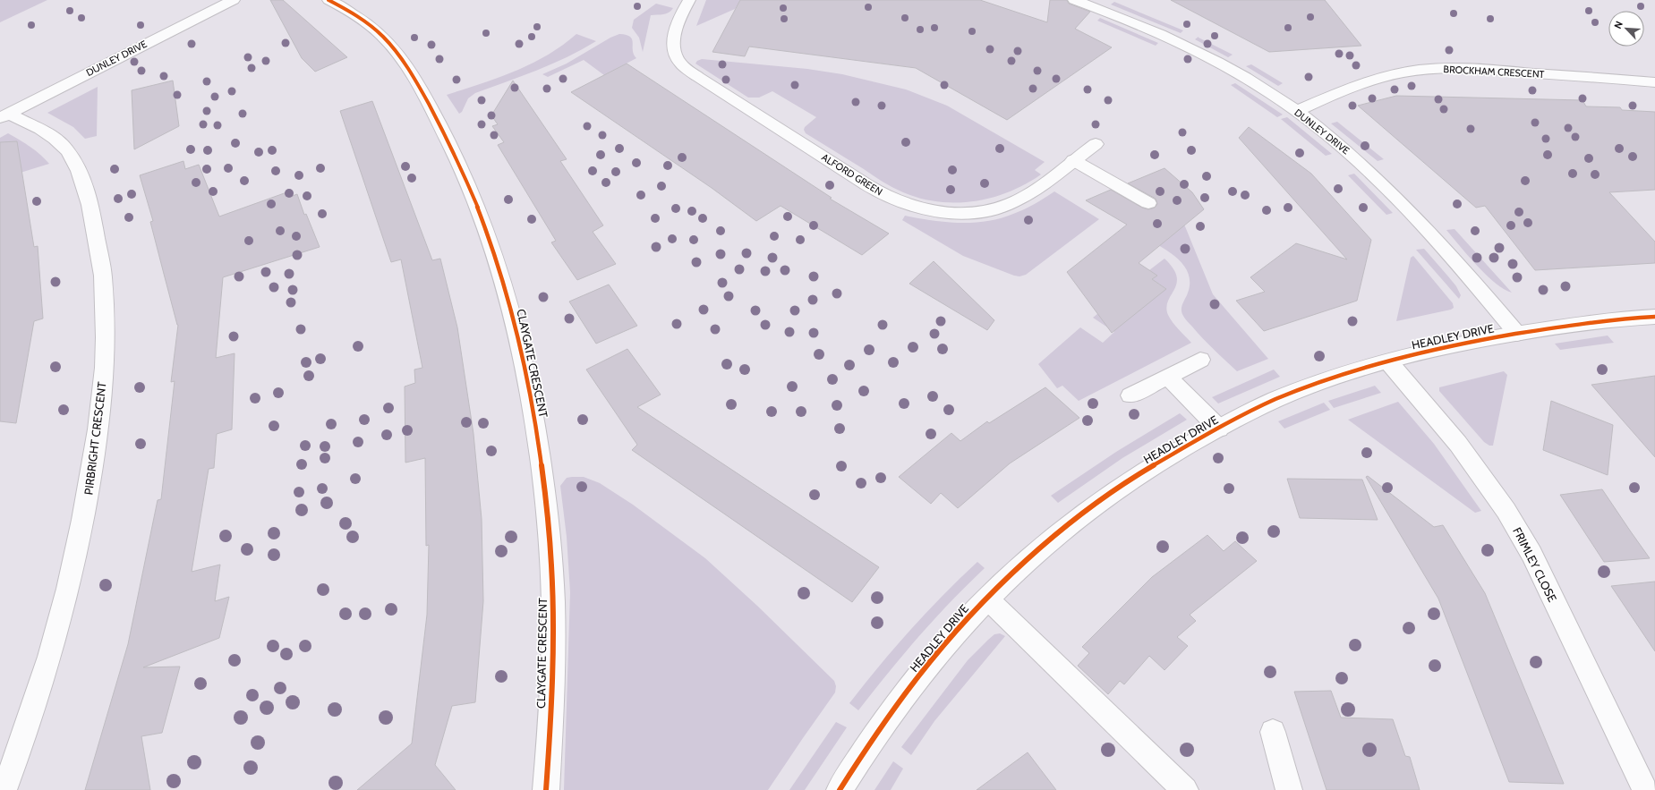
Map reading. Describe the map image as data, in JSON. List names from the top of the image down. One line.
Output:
{"streets":{"street":["DUNLEY DRIVE","BROCKHAM CRESCENT","ALFORD GREEN","HEADLEY DRIVE","CLAYGATE CRESCENT","PIRBRIGHT CRESCENT","FRIMLEY CLOSE"]},"crossings":[["DUNLEY DRIVE","BROCKHAM CRESCENT"],["DUNLEY DRIVE","HEADLEY DRIVE"],["DUNLEY DRIVE","PIRBRIGHT CRESCENT"],["HEADLEY DRIVE","FRIMLEY CLOSE"]],"north":"top left"}
